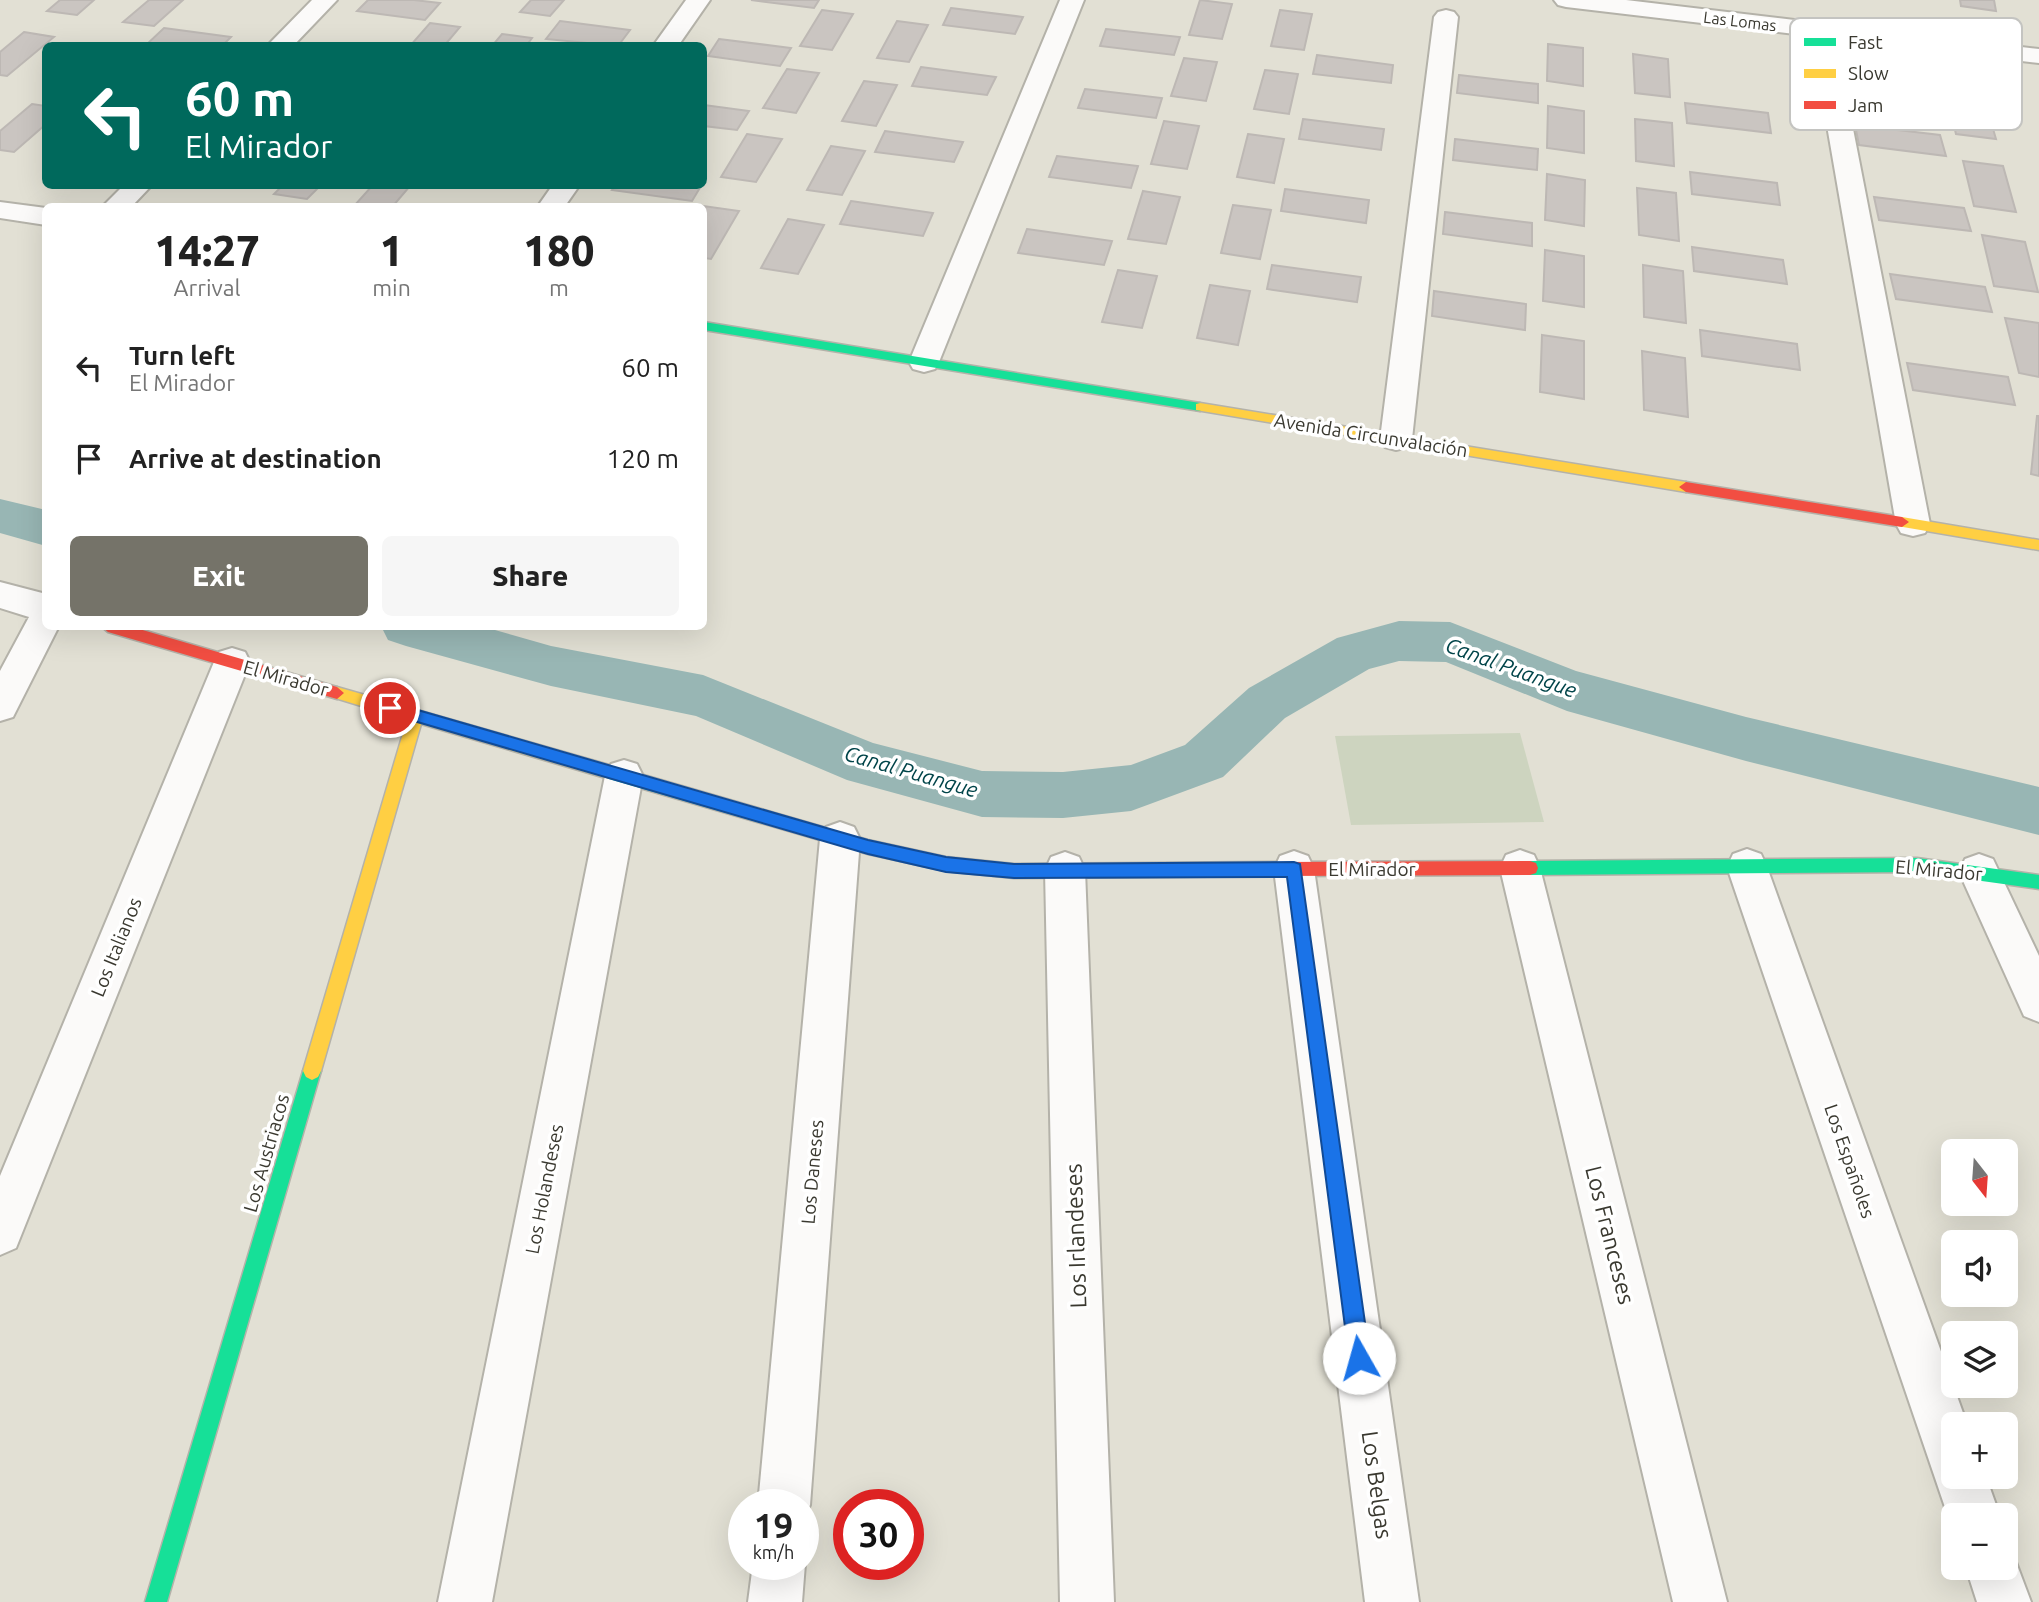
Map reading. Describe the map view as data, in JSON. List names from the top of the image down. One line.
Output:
{"streets":{"street":["Las Lomas","Avenida Circunvalación","El Mirador","Los Italianos","Los Austriacos","Los Españoles","Los Daneses","Los Holandeses","Los Franceses","Los Irlandeses","Los Belgas"]},"crossings":[["El Mirador","Los Italianos"],["El Mirador","Los Austriacos"],["El Mirador","Los Españoles"],["El Mirador","Los Daneses"],["El Mirador","Los Holandeses"],["El Mirador","Los Franceses"],["El Mirador","Los Irlandeses"],["El Mirador","Los Belgas"]],"water":["Canal Puangue"],"legend":["Fast","Slow","Jam"],"north":"bottom","page":{"turn":["60 m","El Mirador"],"eta":["14:27","Arrival","1","min","180","m"],"list":[{"name":"Turn left","note":"El Mirador","value":"60 m"},{"name":"Arrive at destination","value":"120 m"}],"buttons":["Exit","Share"],"map_buttons":["+","−"],"speed":"19 km/h","limit":"30"}}
